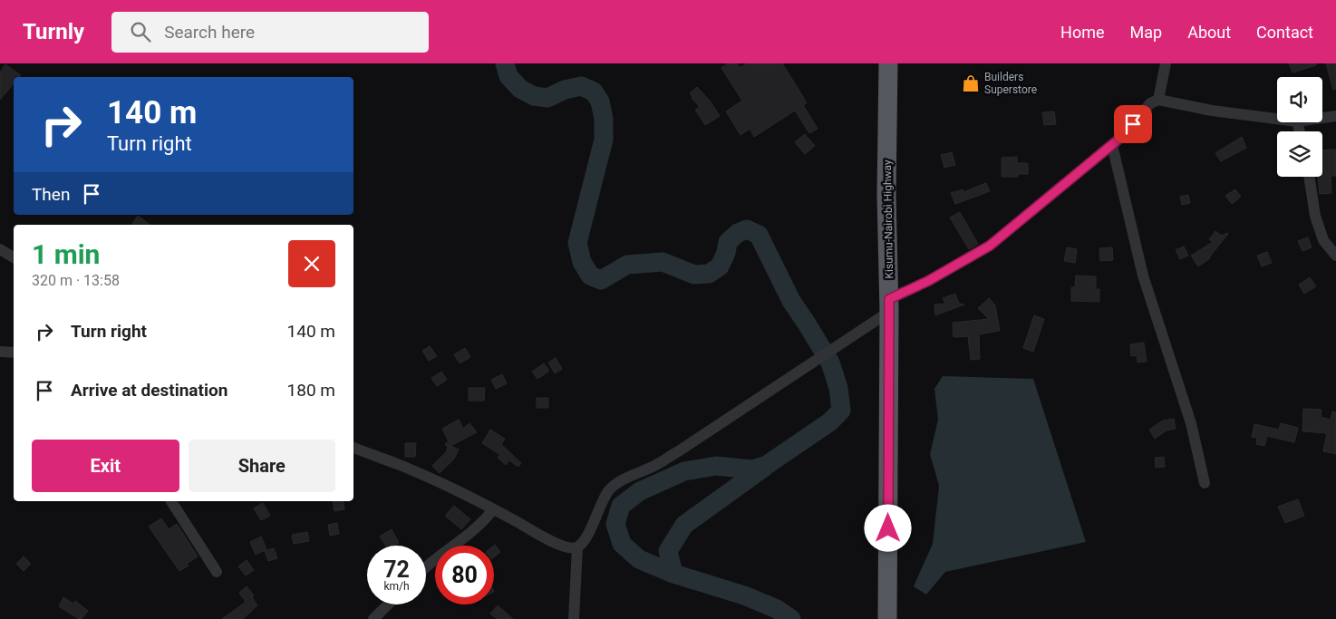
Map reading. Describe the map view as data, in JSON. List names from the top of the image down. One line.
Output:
{"streets":{"highway":["Kisumu-Nairobi Highway"]},"places":{"shop":["Builders Superstore"]},"page":{"header":"Turnly","search":"Search here","nav":["Home","Map","About","Contact"],"turn":["140 m","Turn right"],"then":"Then","heading":["1 min","320 m · 13:58"],"list":[{"name":"Turn right","value":"140 m"},{"name":"Arrive at destination","value":"180 m"}],"buttons":["Exit","Share"],"speed":"72 km/h","limit":"80"}}
